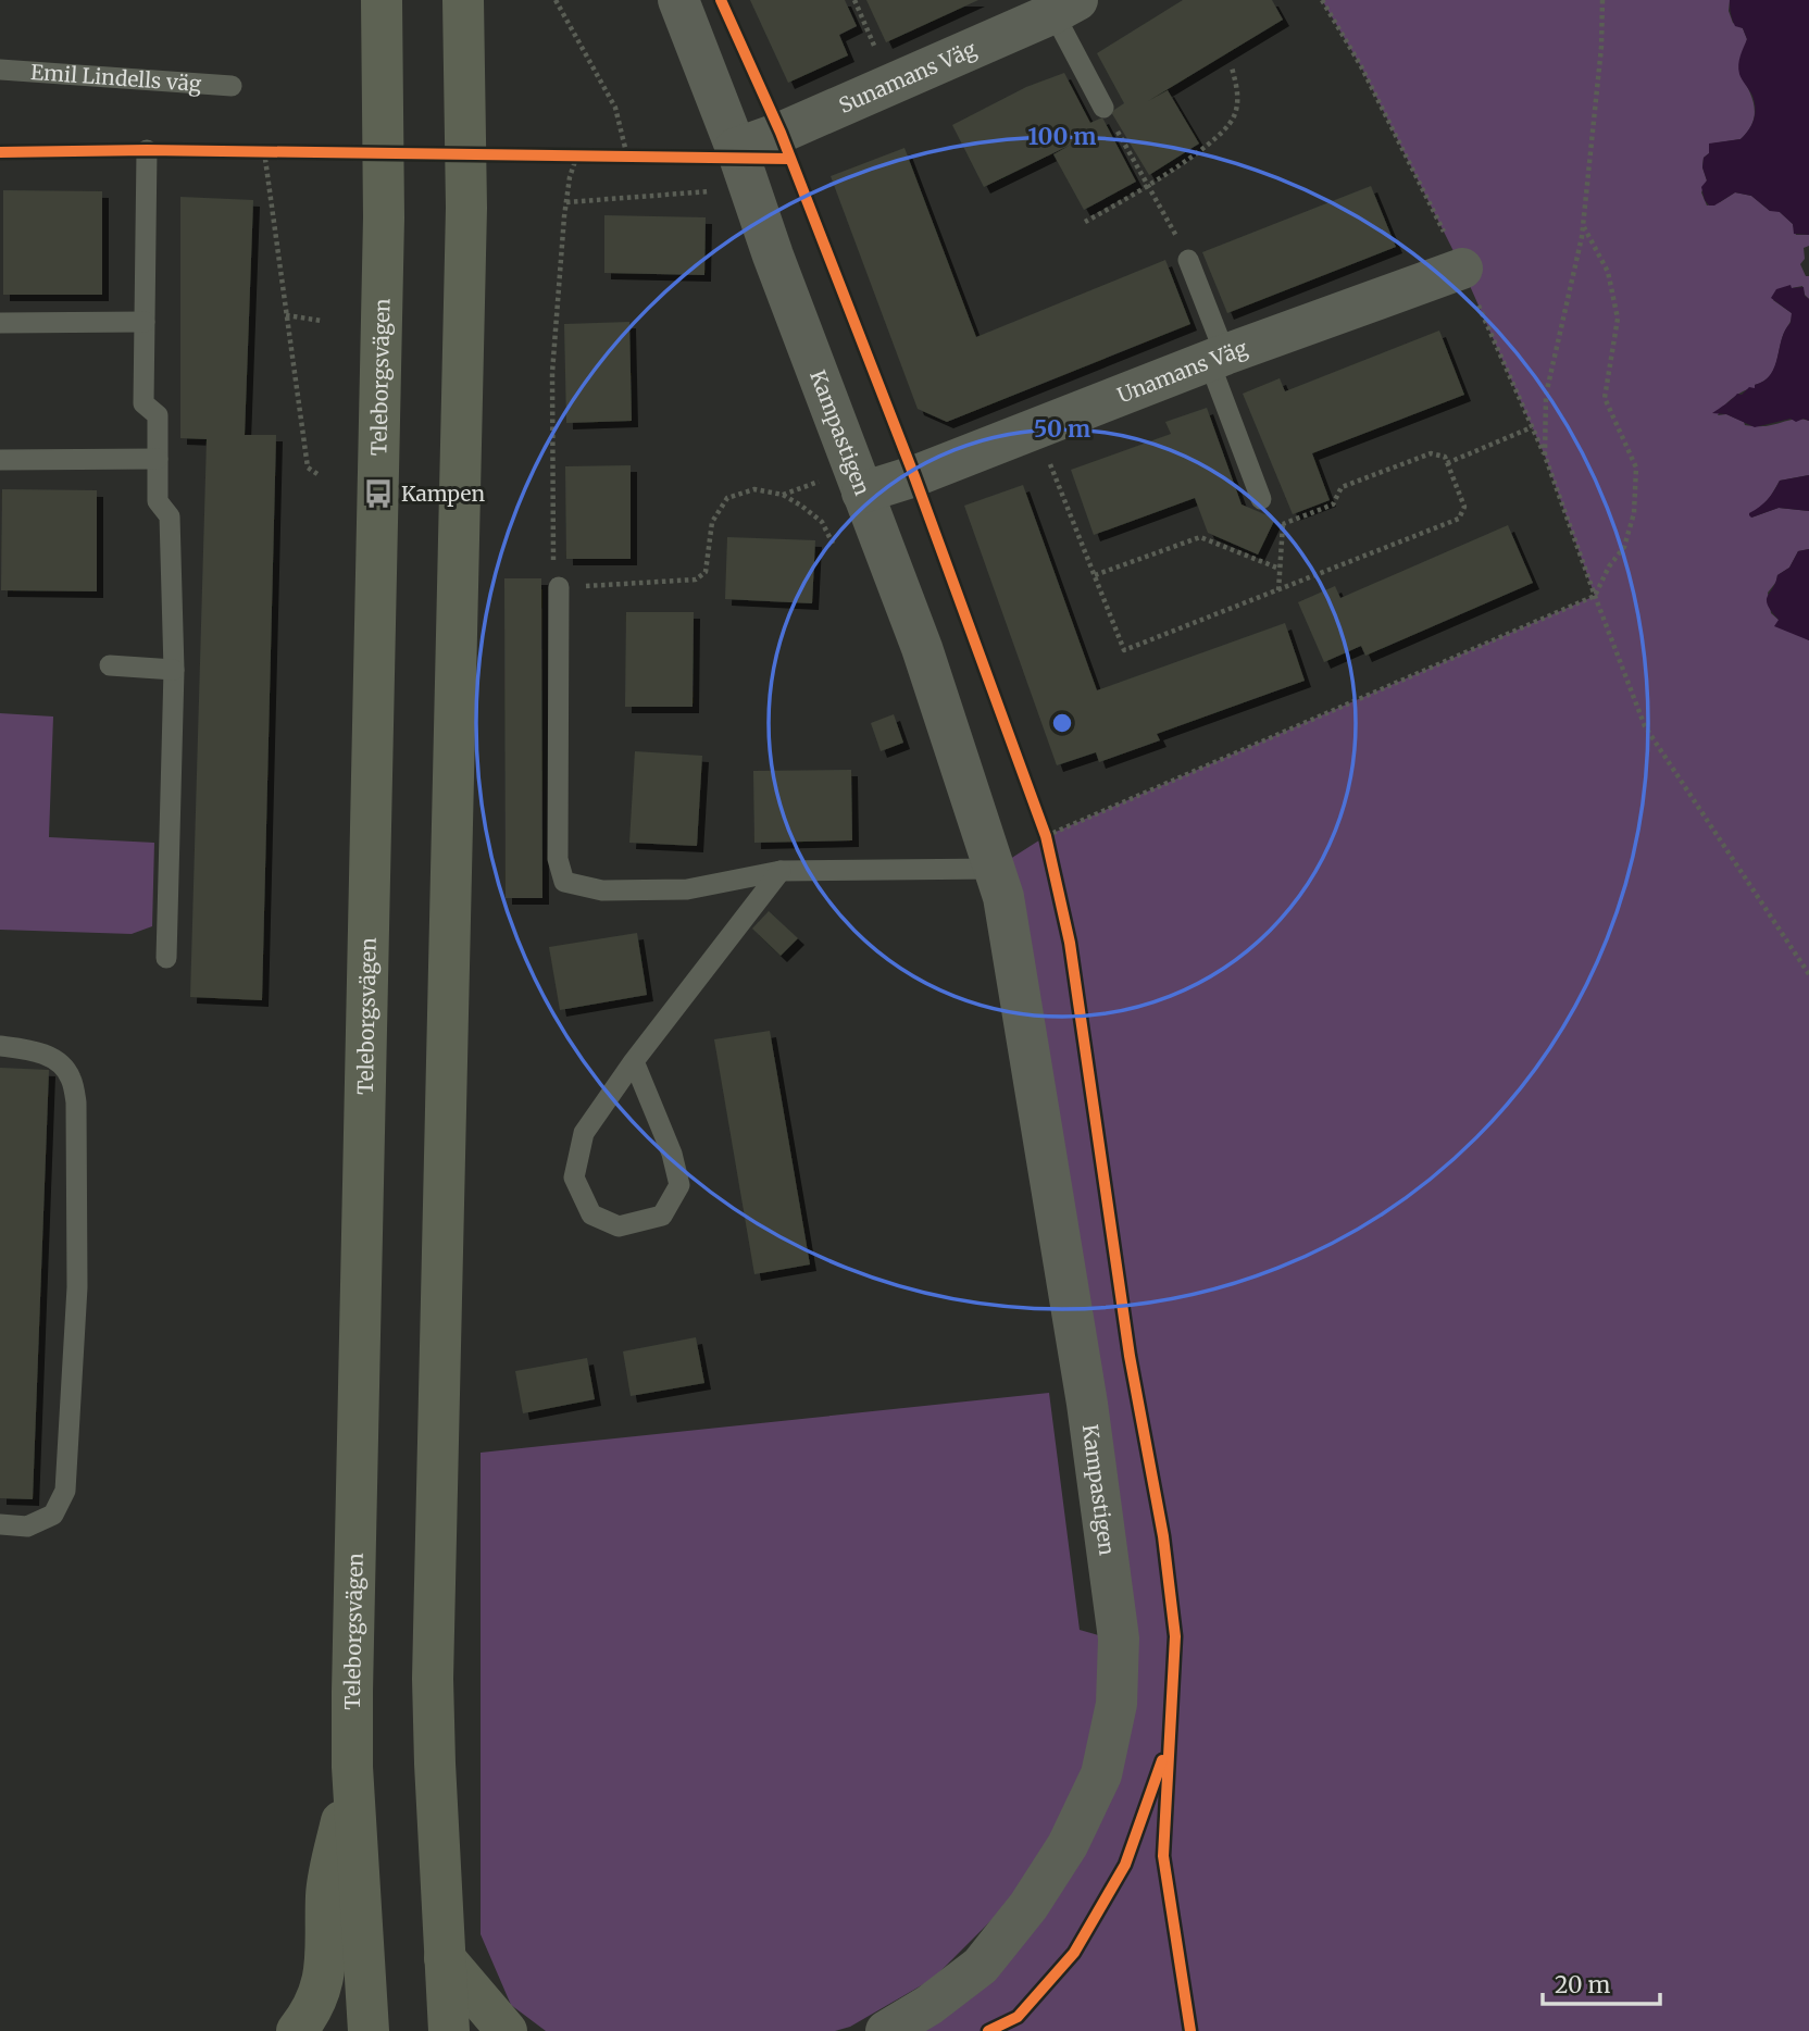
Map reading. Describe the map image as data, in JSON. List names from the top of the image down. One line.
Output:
{"streets":{"main road":["Teleborgsvägen"],"street":["Sunamans Väg","Unamans Väg","Kampastigen"],"lane":["Emil Lindells väg"]},"crossings":[["Sunamans Väg","Kampastigen"],["Unamans Väg","Kampastigen"]],"places":{"bus stop":["Kampen"]},"scale_bar":"20 m","rings":["100 m","50 m"]}
